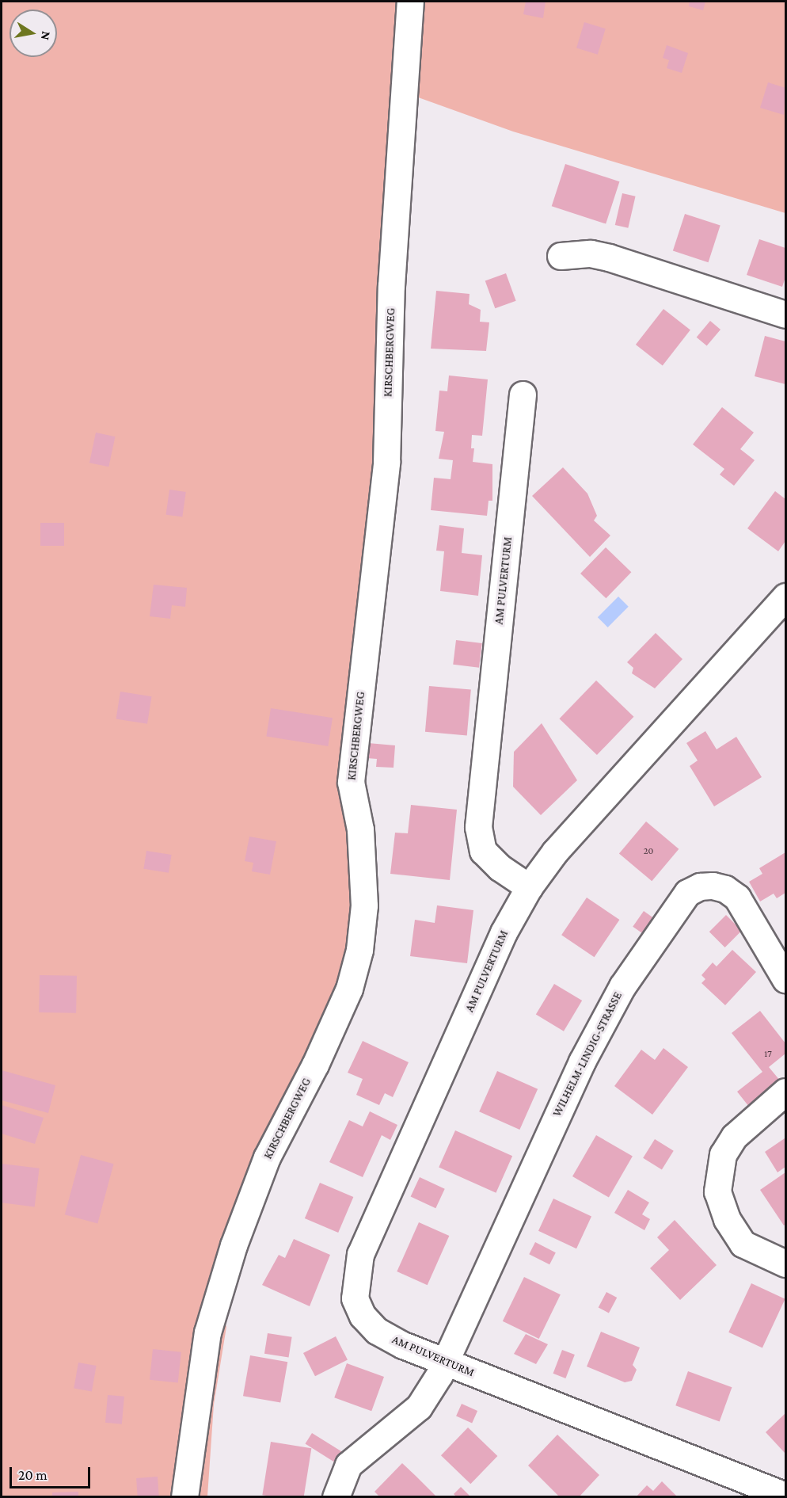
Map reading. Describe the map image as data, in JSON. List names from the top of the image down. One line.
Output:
{"streets":{"street":["KIRSCHBERGWEG","AM PULVERTURM","WILHELM-LINDIG-STRASSE"]},"crossings":[["AM PULVERTURM","WILHELM-LINDIG-STRASSE"]],"house_numbers":["20","17"],"scale_bar":"20 m","north":"right"}
